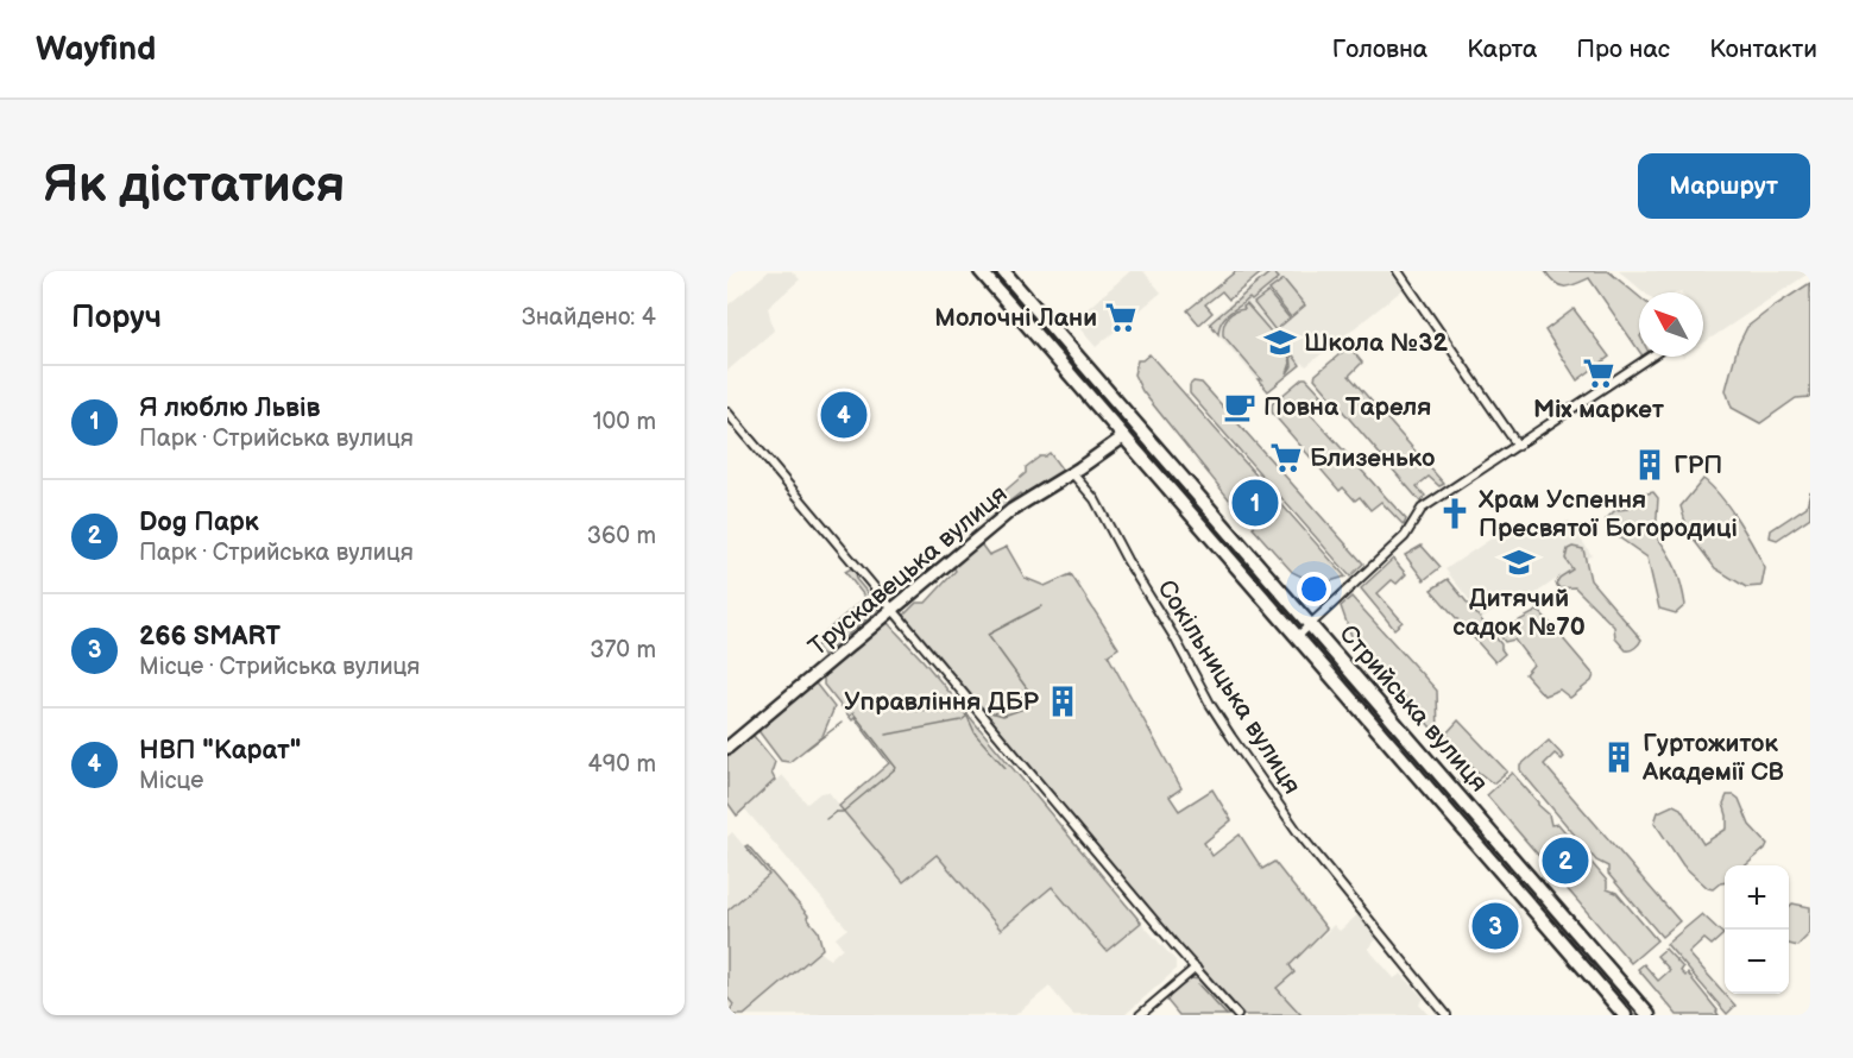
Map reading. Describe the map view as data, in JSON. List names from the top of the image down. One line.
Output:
{"streets":{"main road":["Стрийська вулиця"],"street":["Трускавецька вулиця","Сокільницька вулиця"]},"crossings":[["Трускавецька вулиця","Сокільницька вулиця"],["Трускавецька вулиця","Стрийська вулиця"]],"places":{"supermarket":["Молочні Лани","Mix маркет","Близенько"],"school or university":["Школа №32","Дитячий садок №70"],"cafe":["Повна Тареля"],"building":["ГРП","Управління ДБР","Гуртожиток Академії СВ"],"church":["Храм Успення Пресвятої Богородиці"]},"north":"top left","page":{"header":"Wayfind","nav":["Головна","Карта","Про нас","Контакти"],"buttons":"Маршрут","title":"Як дістатися","heading":["Поруч","Знайдено: 4"],"list":[{"mark":"1","name":"Я люблю Львів","note":"Парк · Стрийська вулиця","value":"100 m"},{"mark":"2","name":"Dog Парк","note":"Парк · Стрийська вулиця","value":"360 m"},{"mark":"3","name":"266 SMART","note":"Місце · Стрийська вулиця","value":"370 m"},{"mark":"4","name":"НВП \"Карат\"","note":"Місце","value":"490 m"}],"pins":["4","1","2","3"],"map_buttons":["+","−"]}}
